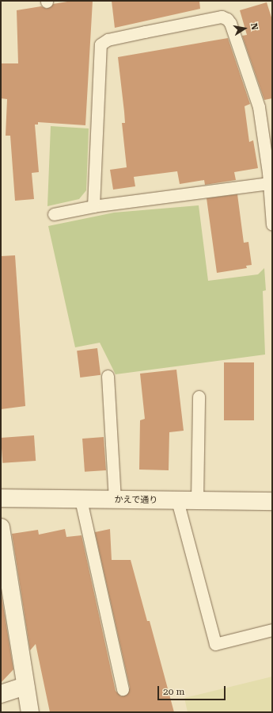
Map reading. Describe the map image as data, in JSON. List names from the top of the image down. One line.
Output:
{"streets":{"street":["かえで通り"]},"scale_bar":"20 m","north":"right"}
